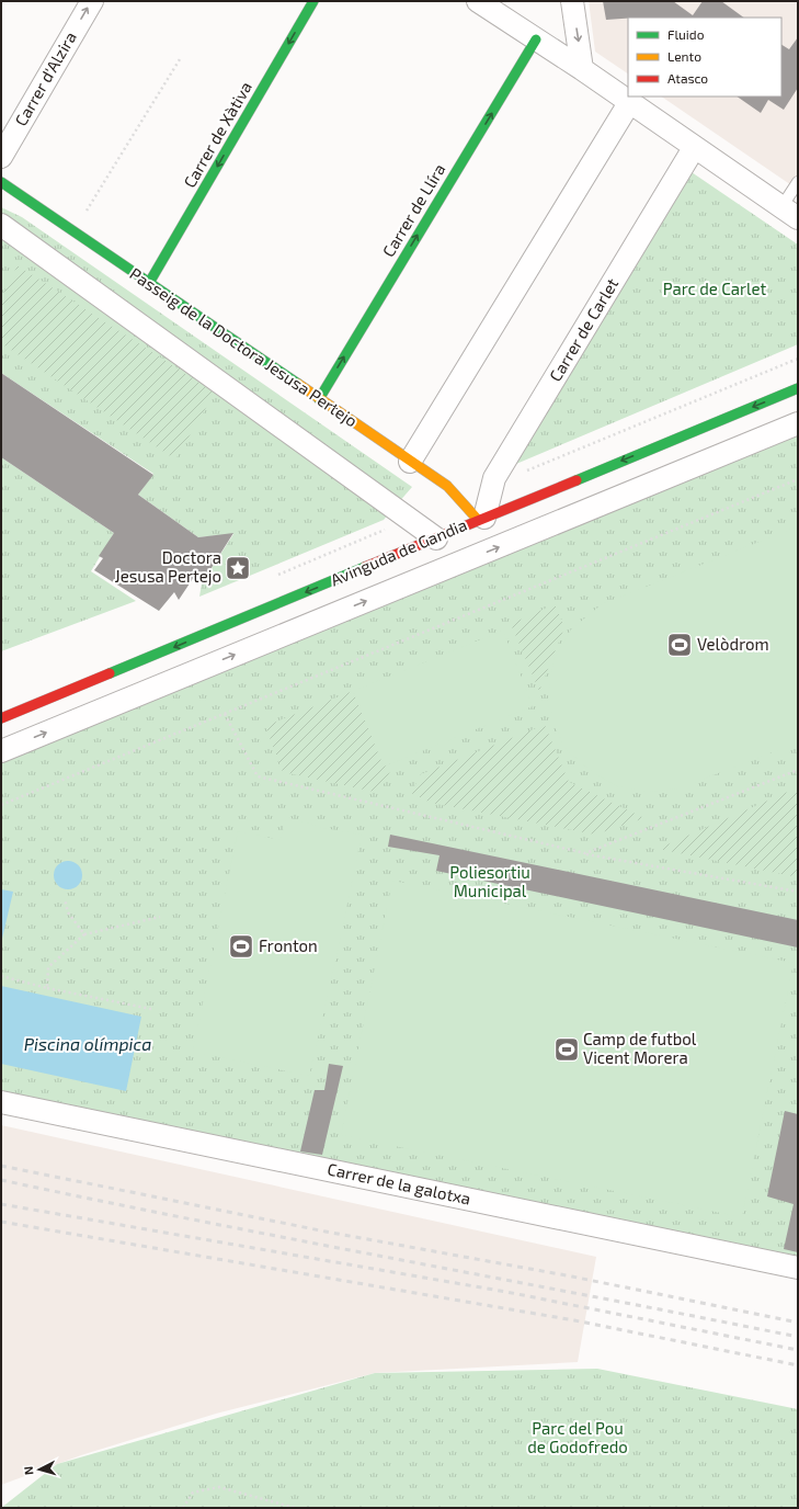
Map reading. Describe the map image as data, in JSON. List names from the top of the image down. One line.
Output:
{"streets":{"street":["Carrer d'Alzira","Carrer de Xàtiva","Carrer de Llíra","Carrer de Carlet","Passeig de la Doctora Jesusa Pertejo","Avinguda de Gandia","Carrer de la galotxa"]},"crossings":[["Carrer de Xàtiva","Passeig de la Doctora Jesusa Pertejo"],["Carrer de Llíra","Passeig de la Doctora Jesusa Pertejo"],["Carrer de Carlet","Passeig de la Doctora Jesusa Pertejo"],["Carrer de Carlet","Avinguda de Gandia"],["Passeig de la Doctora Jesusa Pertejo","Avinguda de Gandia"]],"one_way":["Carrer d'Alzira","Carrer de Xàtiva","Carrer de Llíra"],"water":["Piscina olímpica"],"parks":["Parc de Carlet","Poliesortiu Municipal","Parc del Pou de Godofredo"],"places":{"place":["Doctora Jesusa Pertejo"],"sports":["Velòdrom","Fronton","Camp de futbol Vicent Morera"]},"legend":["Fluido","Lento","Atasco"],"north":"left"}
